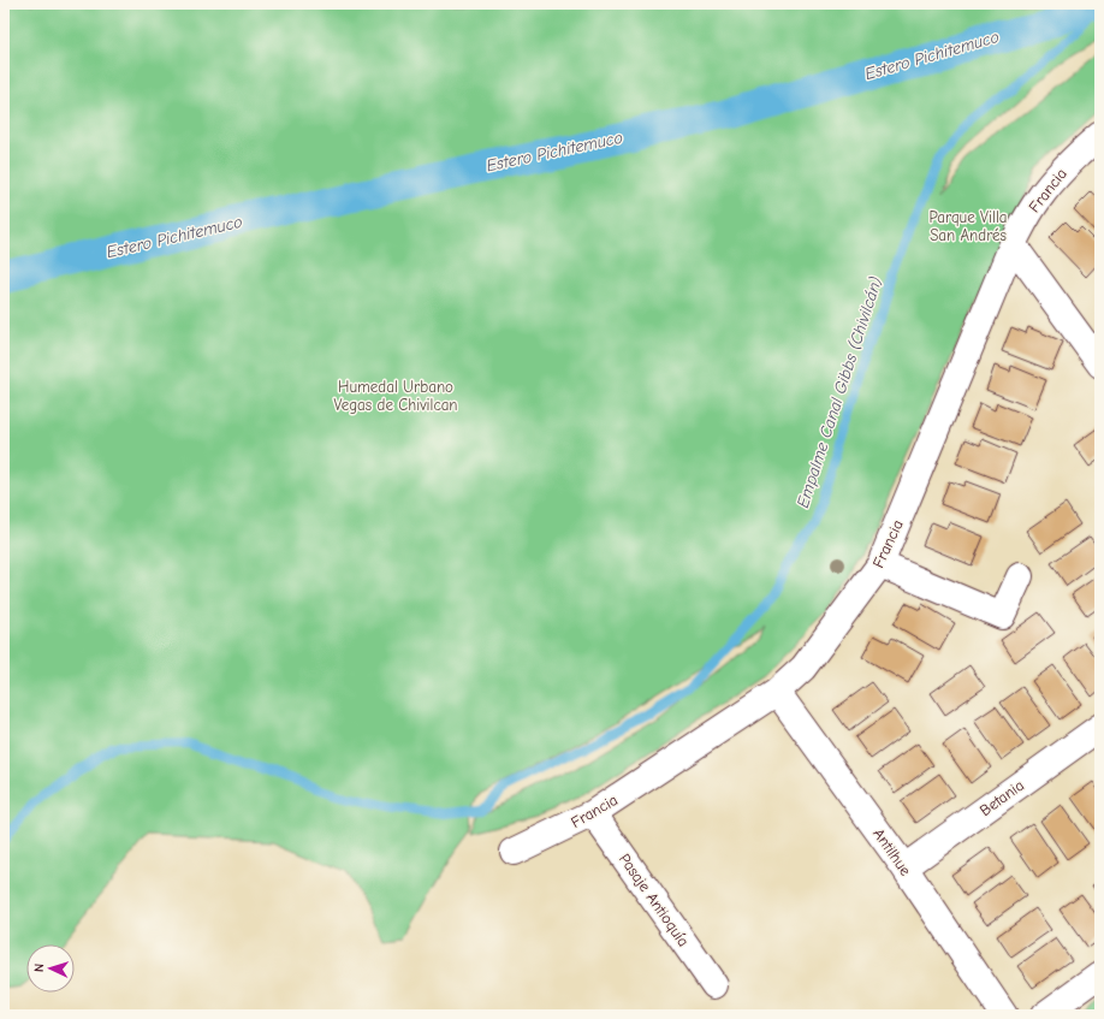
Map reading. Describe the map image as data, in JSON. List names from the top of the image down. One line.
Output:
{"streets":{"street":["Francia","Betania","Antilhue","Pasaje Antioquía"]},"crossings":[["Francia","Antilhue"],["Francia","Pasaje Antioquía"],["Betania","Antilhue"]],"water":["Estero Pichitemuco","Empalme Canal Gibbs (Chivilcán)"],"parks":["Parque Villa San Andrés","Humedal Urbano Vegas de Chivilcan"],"north":"left"}
